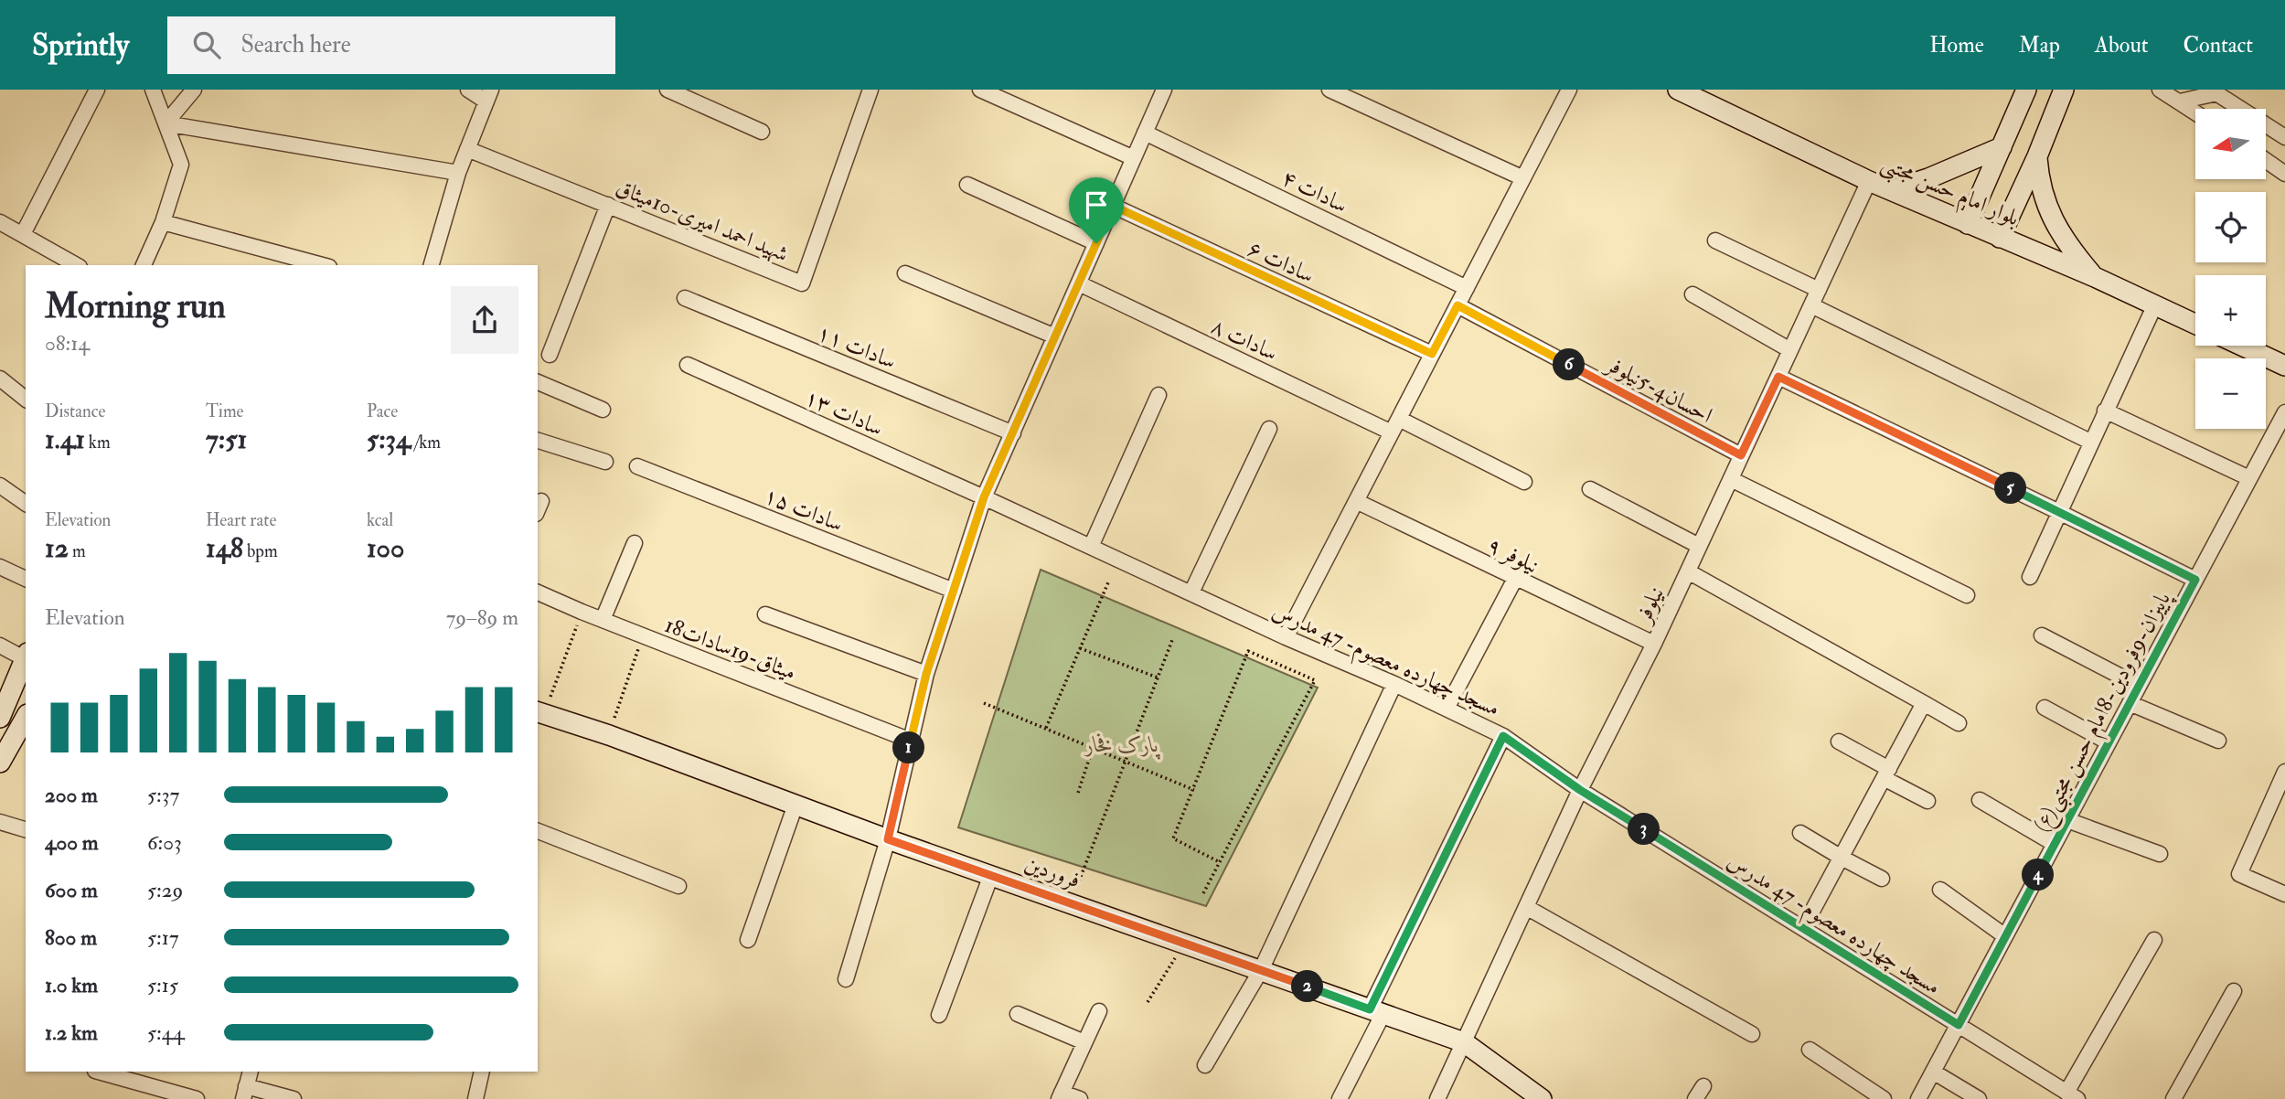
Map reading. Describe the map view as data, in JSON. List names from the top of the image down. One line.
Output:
{"streets":{"street":["بلوار امام حسن مجتبی","سادات ۴","شهید احمد امیری-10میثاق","سادات ۶","سادات ۸","سادات ۱۱","احسان4-5نیلوفر","سادات ۱۳","سادات ۱۵","نیلوفر ۹","نیلوفر","18میثاق-19سادات","مسجد چهارده معصوم- 47 مدرس","پاییزان-9فرودین-8امام حسن مجتبی(ع)","فروردین"]},"crossings":[["بلوار امام حسن مجتبی","نیلوفر"],["احسان4-5نیلوفر","نیلوفر"],["سادات ۱۳","مسجد چهارده معصوم- 47 مدرس"],["نیلوفر ۹","نیلوفر"],["نیلوفر","مسجد چهارده معصوم- 47 مدرس"],["نیلوفر","فروردین"],["مسجد چهارده معصوم- 47 مدرس","پاییزان-9فرودین-8امام حسن مجتبی(ع)"]],"parks":["پارک فخار"],"north":"left","page":{"header":"Sprintly","search":"Search here","nav":["Home","Map","About","Contact"],"map_buttons":["+","−"],"heading":["Morning run","08:14"],"pins":["6","5","1","3","4","2"],"stats":[["Distance","1.41 km"],["Time","7:51"],["Pace","5:34 /km"],["Elevation","12 m"],["Heart rate","148 bpm"],["kcal","100"]],"chart":["Elevation","79–89 m"],"list":[{"name":"200 m","note":"5:37"},{"name":"400 m","note":"6:03"},{"name":"600 m","note":"5:29"},{"name":"800 m","note":"5:17"},{"name":"1.0 km","note":"5:15"},{"name":"1.2 km","note":"5:44"}]}}
